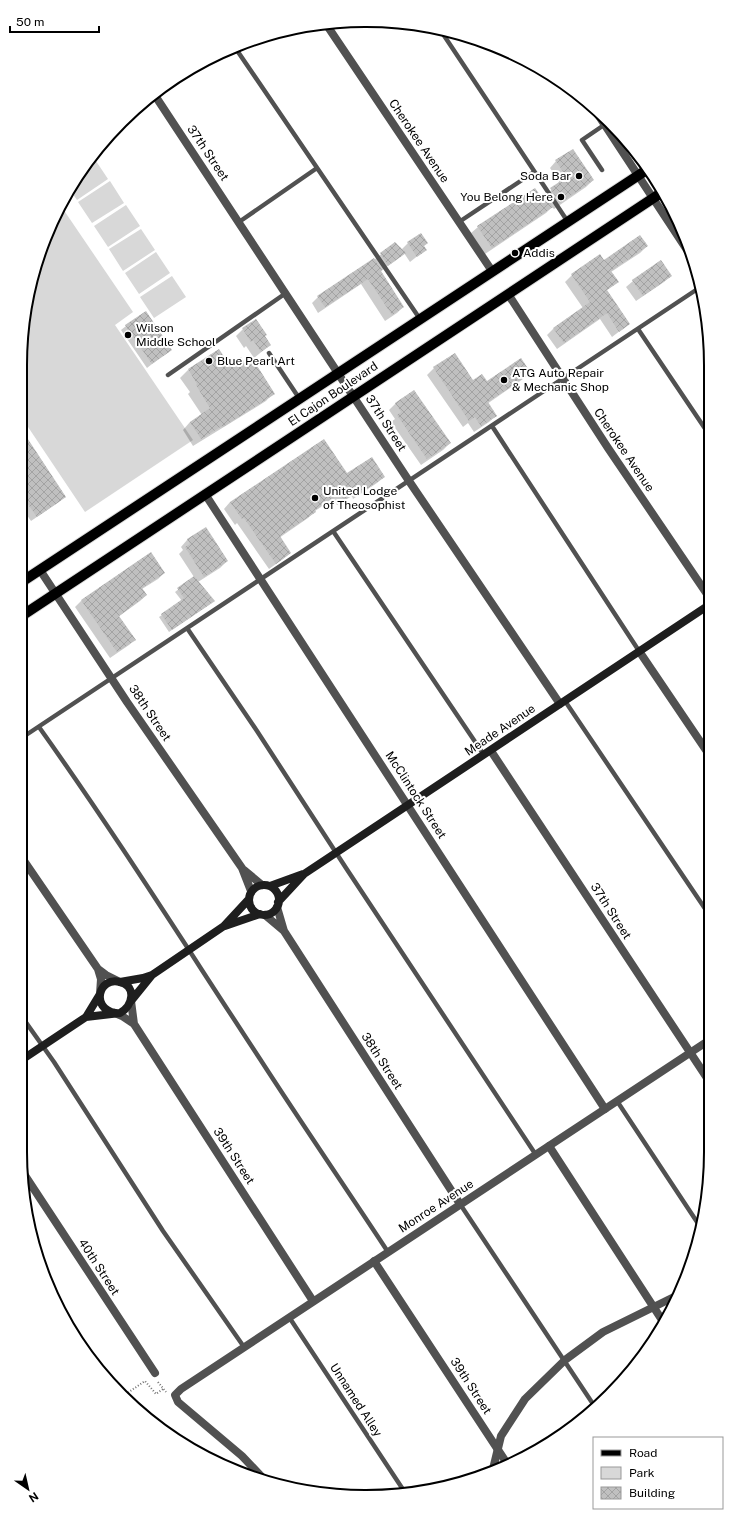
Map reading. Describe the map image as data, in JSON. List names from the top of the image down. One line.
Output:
{"streets":{"main road":["El Cajon Boulevard","Meade Avenue"],"street":["Cherokee Avenue","37th Street","38th Street","McClintock Street","39th Street","Monroe Avenue","40th Street"],"lane":["Unnamed Alley"]},"crossings":[["Cherokee Avenue","El Cajon Boulevard"],["37th Street","El Cajon Boulevard"],["37th Street","Meade Avenue"],["37th Street","Monroe Avenue"],["El Cajon Boulevard","38th Street"],["El Cajon Boulevard","McClintock Street"],["38th Street","Meade Avenue"],["38th Street","Monroe Avenue"],["Meade Avenue","McClintock Street"],["McClintock Street","Monroe Avenue"],["39th Street","Monroe Avenue"],["Monroe Avenue","Unnamed Alley"]],"places":["Soda Bar","You Belong Here","Addis","Wilson Middle School","Blue Pearl Art","ATG Auto Repair & Mechanic Shop","United Lodge of Theosophist"],"legend":["Road","Park","Building"],"scale_bar":"50 m","north":"bottom right"}
